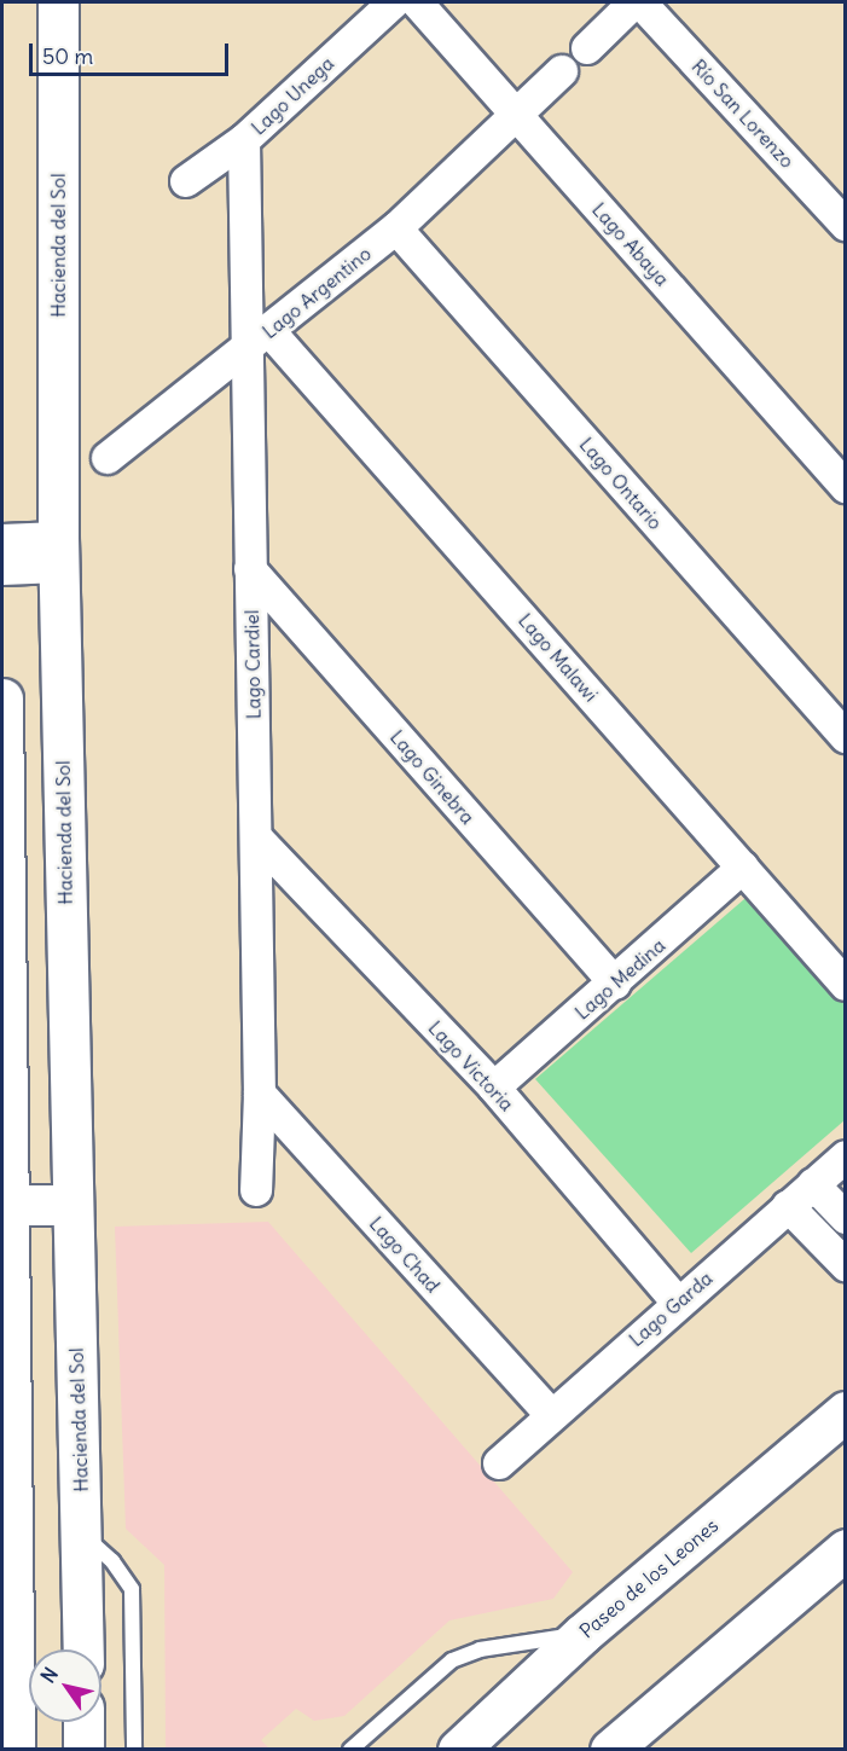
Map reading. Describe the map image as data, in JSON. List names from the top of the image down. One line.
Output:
{"streets":{"street":["Lago Unega","Río San Lorenzo","Lago Abaya","Hacienda del Sol","Lago Argentino","Lago Ontario","Lago Malawi","Lago Cardiel","Lago Ginebra","Lago Medina","Lago Victoria","Lago Chad","Lago Garda","Paseo de los Leones"]},"crossings":[["Lago Unega","Lago Cardiel"],["Lago Abaya","Lago Argentino"],["Lago Argentino","Lago Ontario"],["Lago Argentino","Lago Malawi"],["Lago Argentino","Lago Cardiel"],["Lago Malawi","Lago Cardiel"],["Lago Malawi","Lago Medina"],["Lago Cardiel","Lago Ginebra"],["Lago Cardiel","Lago Victoria"],["Lago Cardiel","Lago Chad"],["Lago Ginebra","Lago Medina"],["Lago Medina","Lago Victoria"],["Lago Victoria","Lago Garda"],["Lago Chad","Lago Garda"]],"scale_bar":"50 m","north":"top left"}
